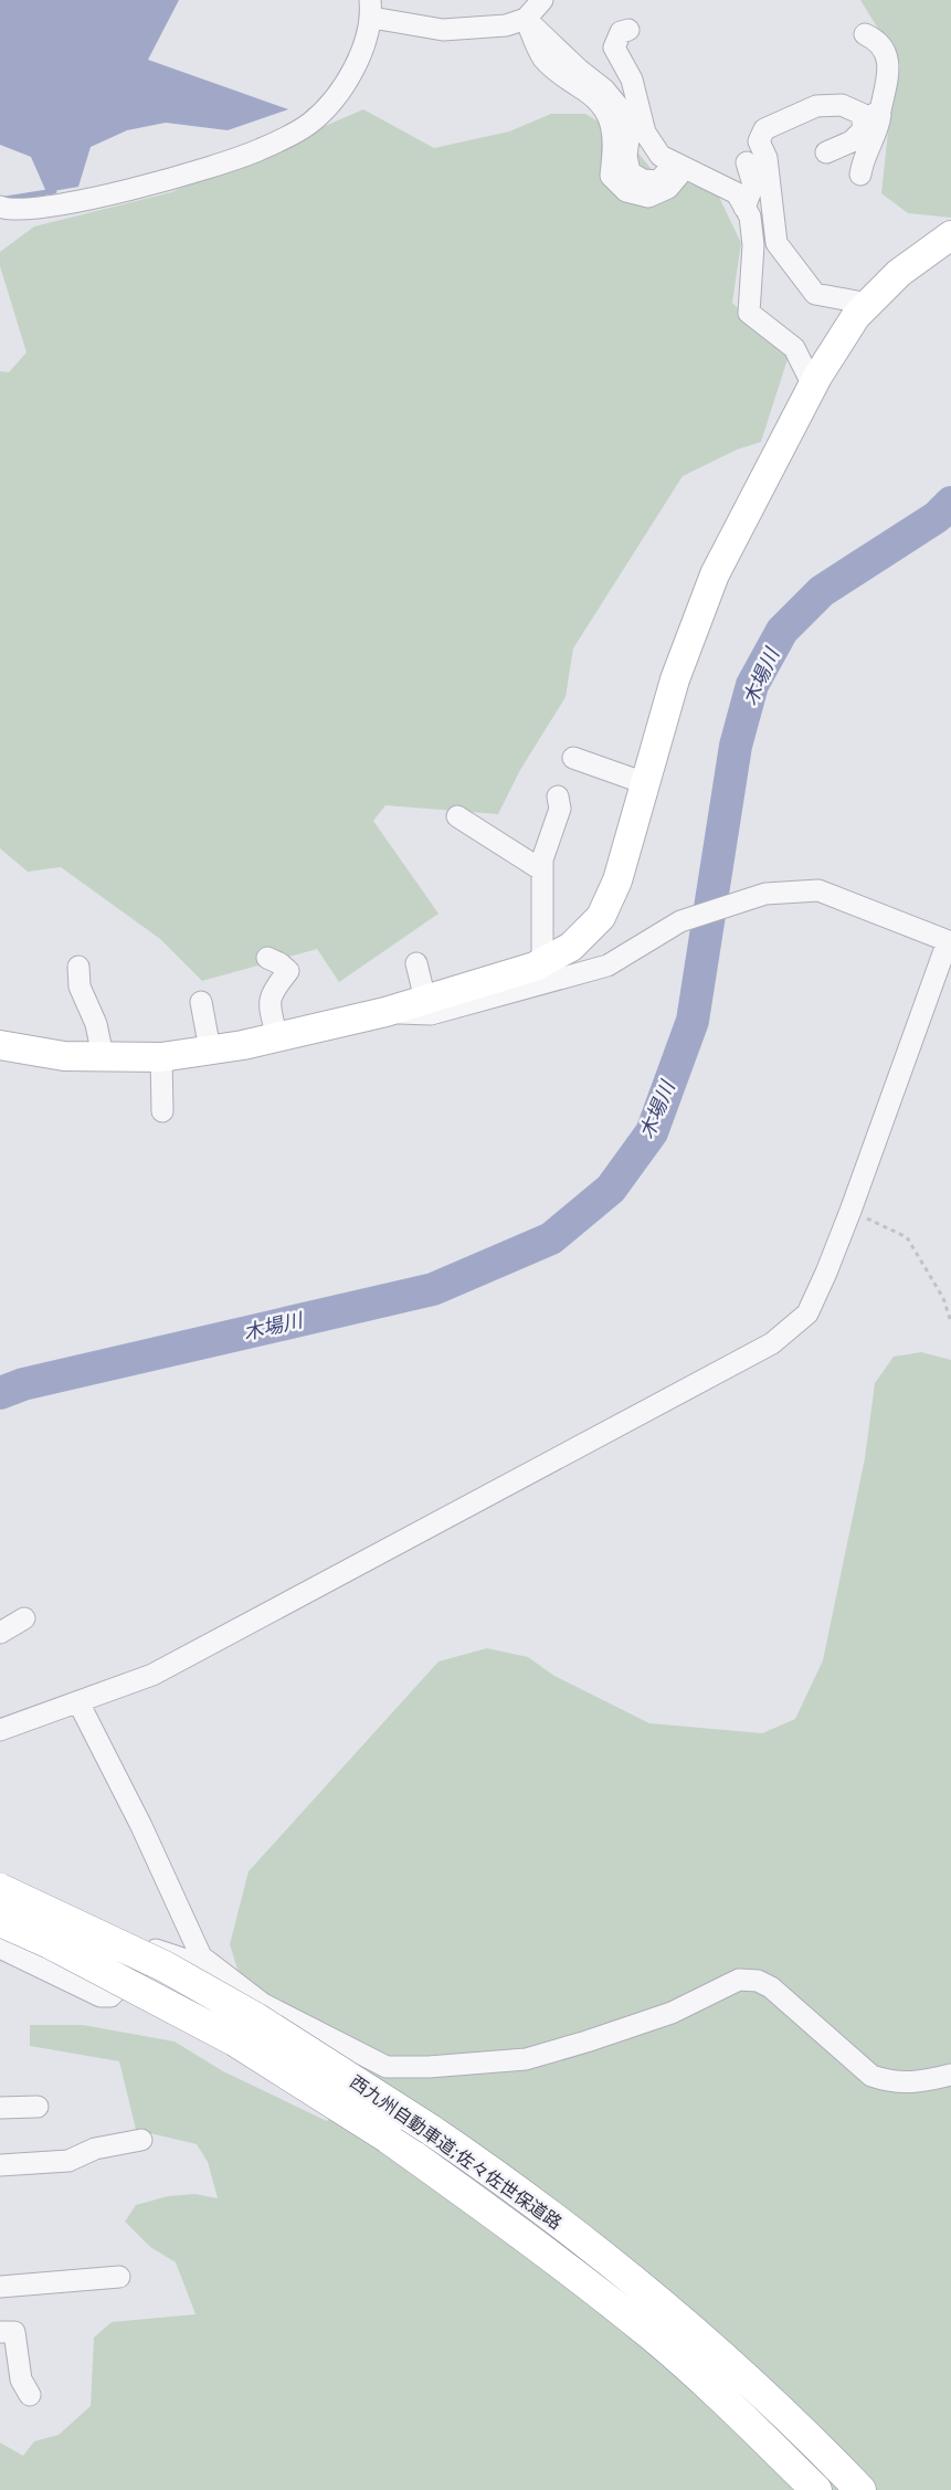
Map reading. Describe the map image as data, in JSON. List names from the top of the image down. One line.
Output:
{"streets":{"highway":["西九州自動車道;佐々佐世保道路"]},"water":["木場川"]}
